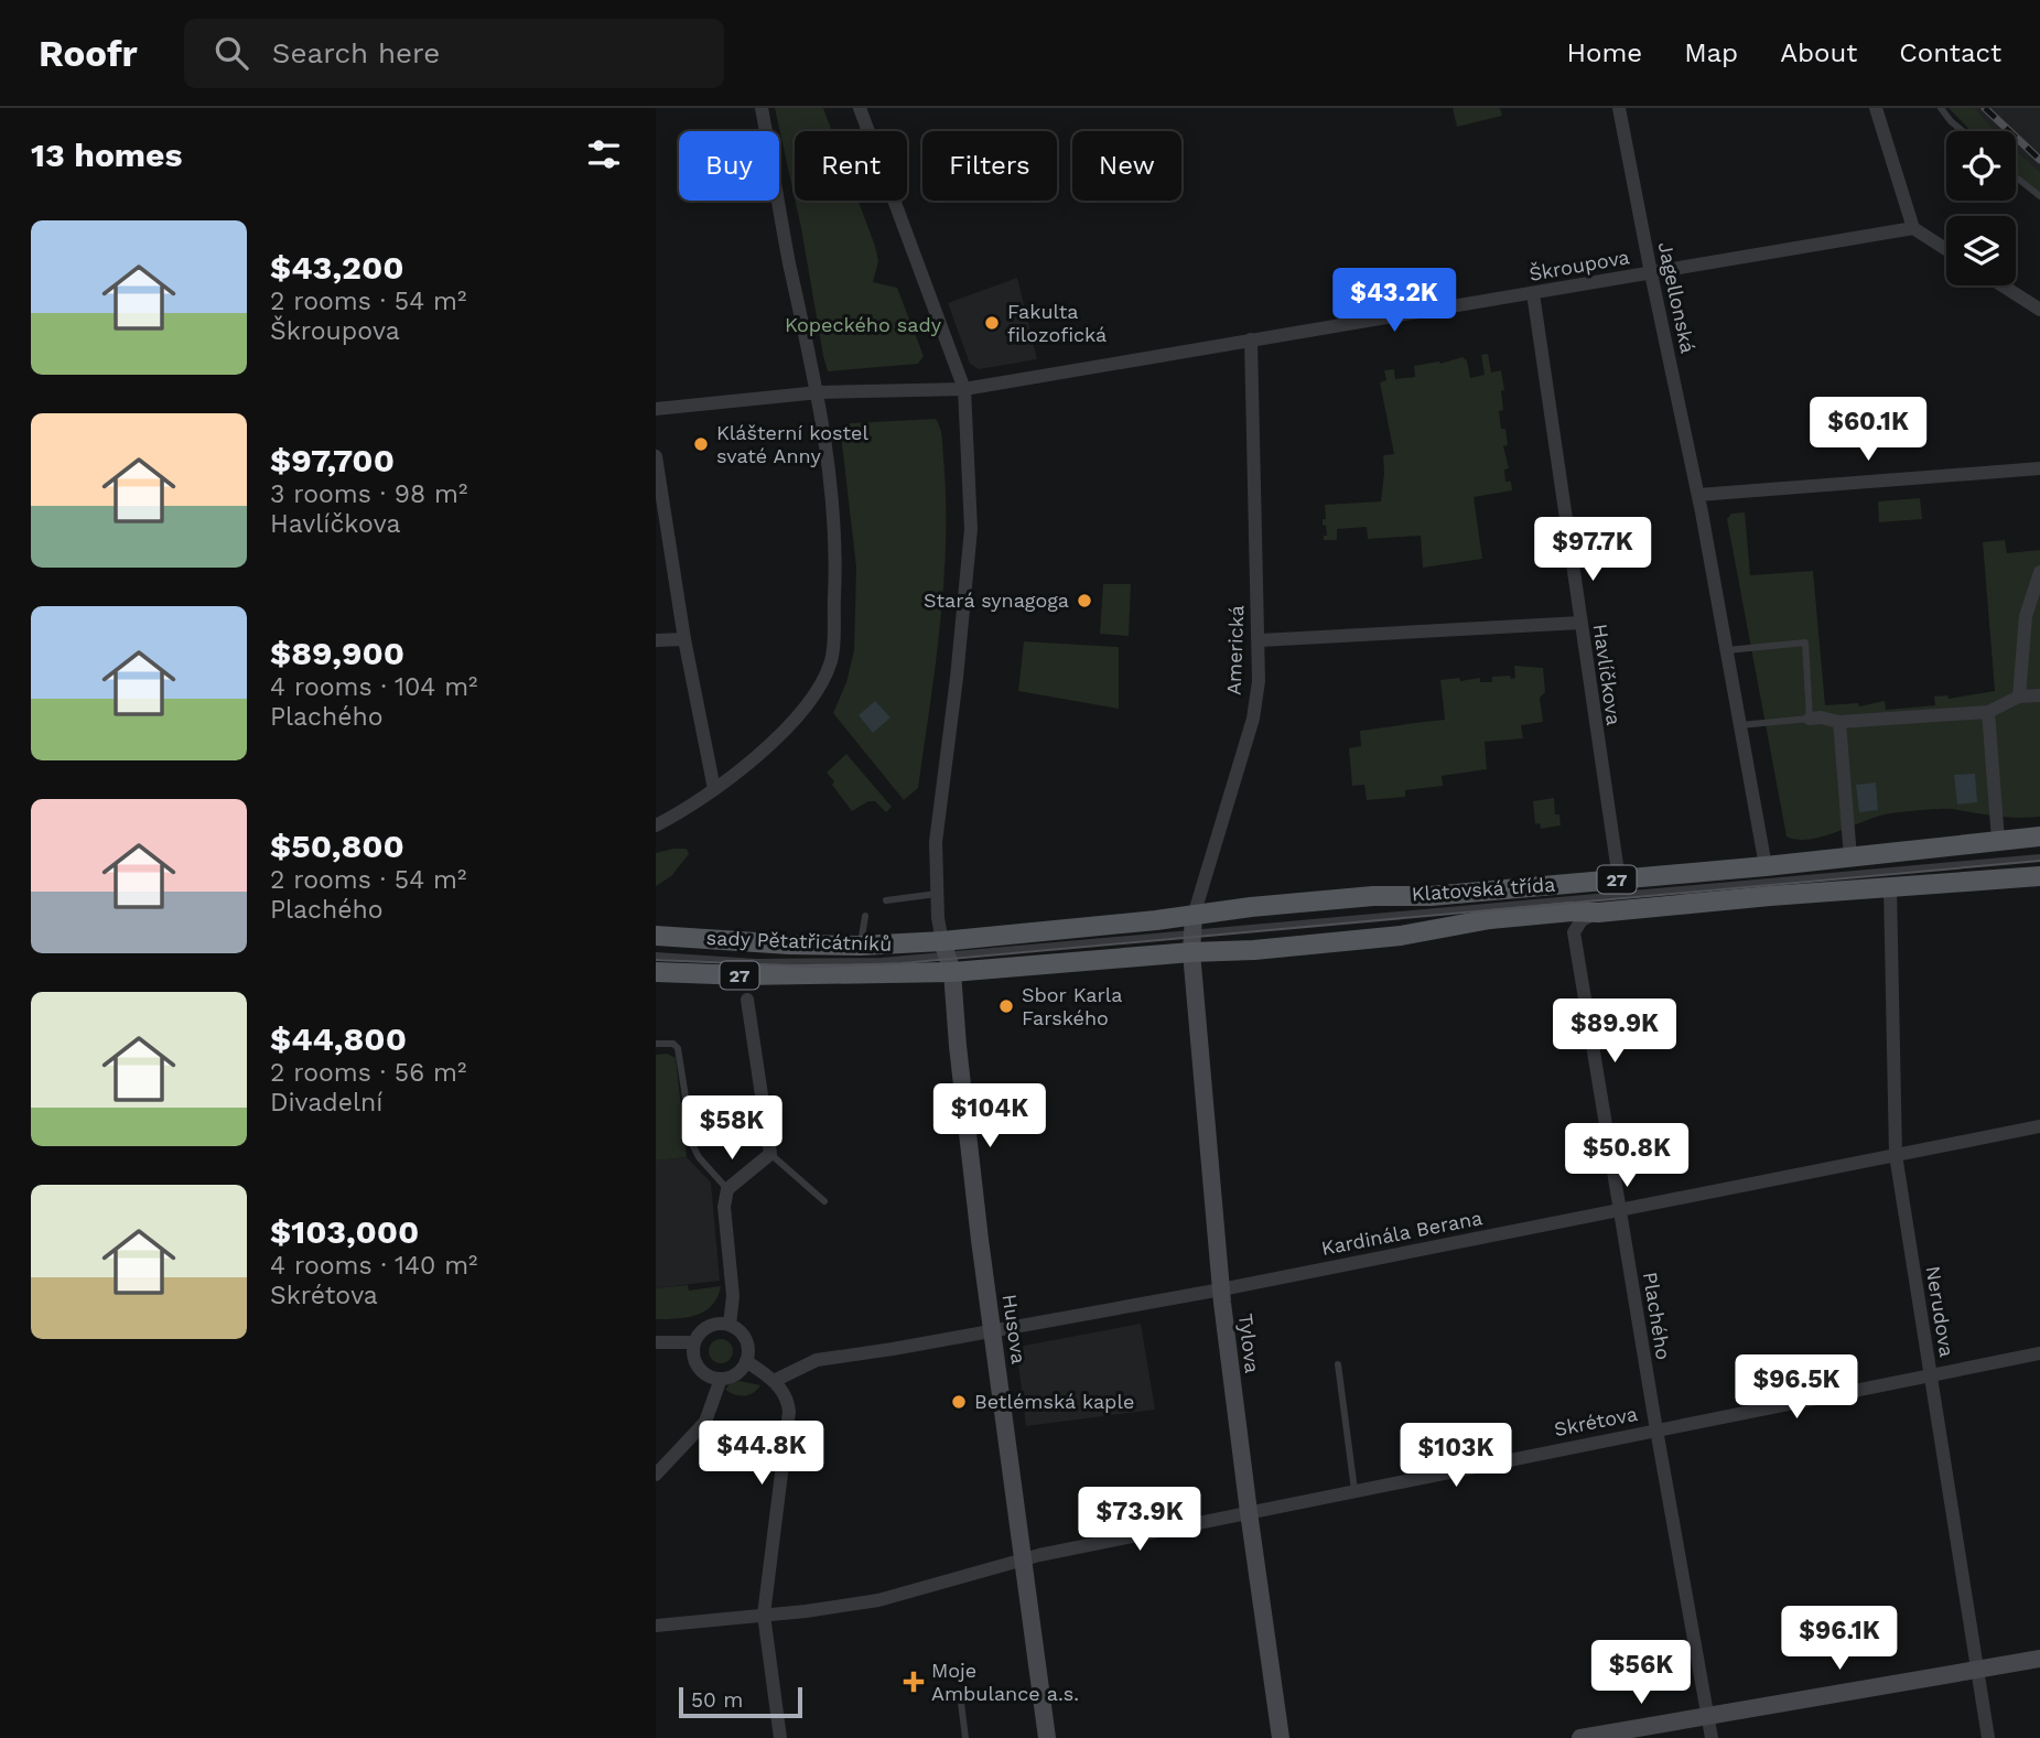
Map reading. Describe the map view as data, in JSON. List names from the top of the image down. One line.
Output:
{"streets":{"main road":["27","Klatovská třída","sady Pětatřicátníků"],"street":["Škroupova","Jagellonská","Americká","Havlíčkova","Kardinála Berana","Nerudova","Plachého","Husova","Tylova","Skrétova"]},"crossings":[["Škroupova","Jagellonská"],["Škroupova","Americká"],["Škroupova","Havlíčkova"],["Jagellonská","Klatovská třída"],["Americká","Klatovská třída"],["Americká","Tylova"],["Havlíčkova","Klatovská třída"],["Klatovská třída","sady Pětatřicátníků"],["Klatovská třída","Nerudova"],["Klatovská třída","Plachého"],["Klatovská třída","Husova"],["Klatovská třída","Tylova"],["sady Pětatřicátníků","Husova"],["Kardinála Berana","Nerudova"],["Kardinála Berana","Plachého"],["Kardinála Berana","Husova"],["Kardinála Berana","Tylova"],["Nerudova","Skrétova"],["Plachého","Skrétova"],["Husova","Skrétova"],["Tylova","Skrétova"]],"parks":["Kopeckého sady"],"places":{"other":["Fakulta filozofická","Klášterní kostel svaté Anny","Stará synagoga","Sbor Karla Farského","Betlémská kaple"],"health":["Moje Ambulance a.s."]},"scale_bar":"50 m","page":{"header":"Roofr","search":"Search here","nav":["Home","Map","About","Contact"],"heading":"13 homes","chip":["Buy","Rent","Filters","New"],"list":[{"name":"$43,200","note":"2 rooms · 54 m² · Škroupova"},{"name":"$97,700","note":"3 rooms · 98 m² · Havlíčkova"},{"name":"$89,900","note":"4 rooms · 104 m² · Plachého"},{"name":"$50,800","note":"2 rooms · 54 m² · Plachého"},{"name":"$44,800","note":"2 rooms · 56 m² · Divadelní"},{"name":"$103,000","note":"4 rooms · 140 m² · Skrétova"}],"price":["$43.2K","$60.1K","$97.7K","$89.9K","$104K","$58K","$50.8K","$96.5K","$44.8K","$103K","$73.9K","$96.1K","$56K"],"scale":"50 m"}}
